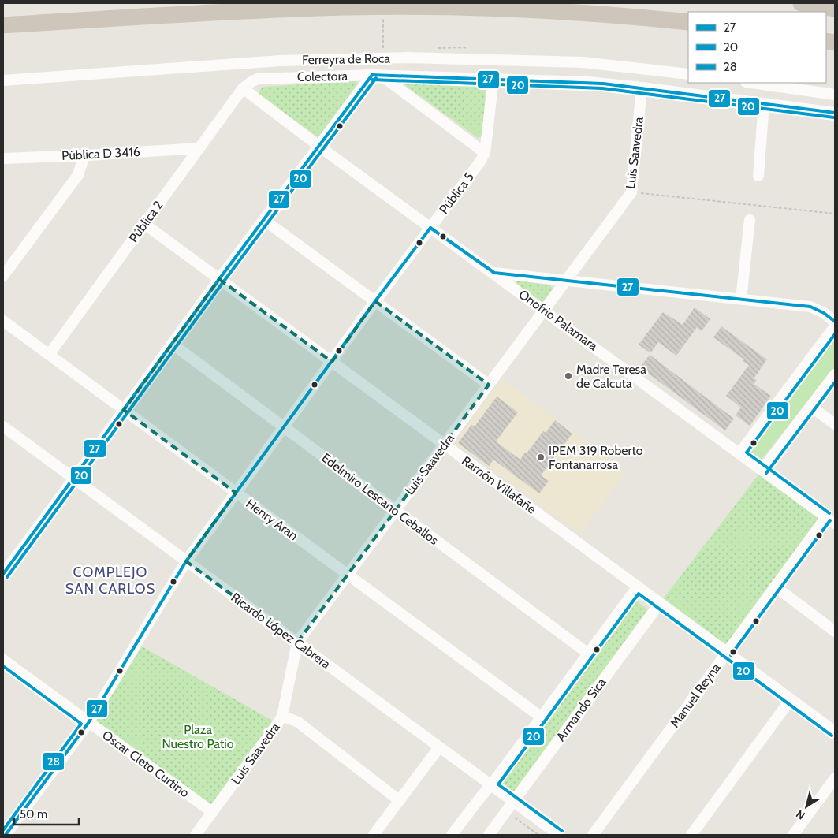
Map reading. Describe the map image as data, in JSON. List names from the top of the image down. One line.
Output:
{"streets":{"street":["Ferreyra de Roca","Colectora","Luis Saavedra","Pública D 3416","Pública 5","Pública 2","Onofrio Palamara","Ramón Villafañe","Edelmiro Lescano Ceballos","Henry Aran","Ricardo López Cabrera","Manuel Reyna","Armando Sica","Oscar Cleto Curtino"]},"crossings":[["Colectora","Luis Saavedra"],["Colectora","Pública 5"],["Colectora","Pública 2"],["Colectora","Onofrio Palamara"],["Luis Saavedra","Onofrio Palamara"],["Luis Saavedra","Ramón Villafañe"],["Luis Saavedra","Edelmiro Lescano Ceballos"],["Luis Saavedra","Henry Aran"],["Luis Saavedra","Ricardo López Cabrera"],["Luis Saavedra","Oscar Cleto Curtino"],["Pública D 3416","Pública 2"],["Pública 5","Onofrio Palamara"],["Pública 5","Ramón Villafañe"],["Pública 5","Edelmiro Lescano Ceballos"],["Pública 5","Henry Aran"],["Pública 5","Ricardo López Cabrera"],["Pública 5","Oscar Cleto Curtino"],["Pública 2","Onofrio Palamara"],["Pública 2","Ramón Villafañe"],["Pública 2","Henry Aran"],["Onofrio Palamara","Manuel Reyna"],["Ramón Villafañe","Manuel Reyna"],["Ramón Villafañe","Armando Sica"],["Ricardo López Cabrera","Armando Sica"]],"districts":["COMPLEJO SAN CARLOS"],"parks":["Plaza Nuestro Patio"],"places":["Madre Teresa de Calcuta","IPEM 319 Roberto Fontanarrosa"],"lines":["transit line 27","transit line 20","transit line 28"],"legend":["27","20","28"],"scale_bar":"50 m","north":"bottom left"}
